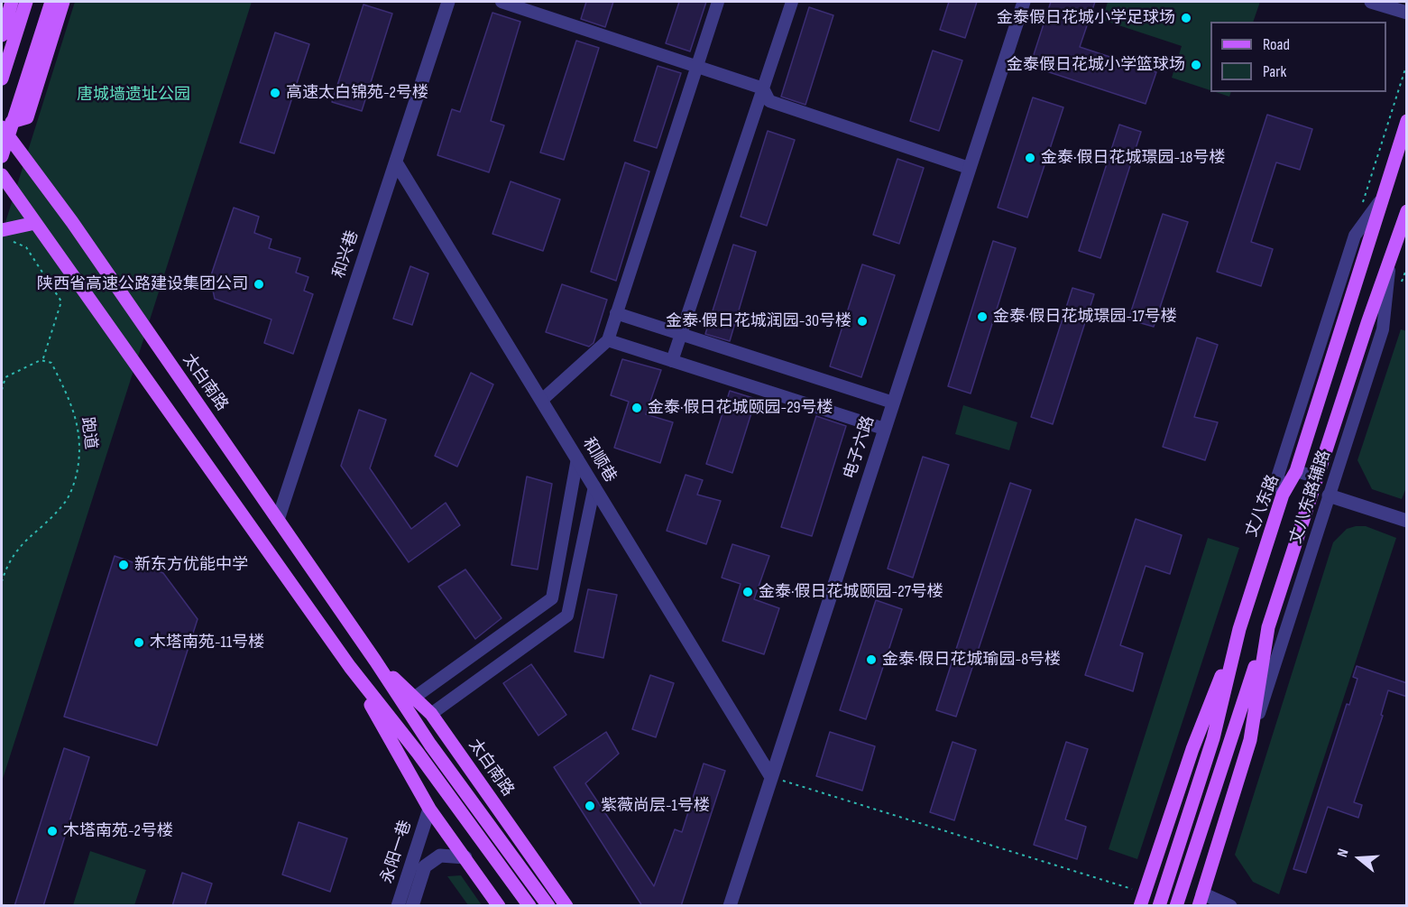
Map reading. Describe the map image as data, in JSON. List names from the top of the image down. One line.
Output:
{"streets":{"main road":["太白南路","丈八东路"],"street":["和兴巷","电子六路","和顺巷","丈八东路辅路","永阳一巷"],"path":["跑道"]},"crossings":[["和兴巷","太白南路"],["和兴巷","和顺巷"],["电子六路","和顺巷"],["丈八东路辅路","丈八东路"]],"parks":["唐城墙遗址公园"],"places":["金泰假日花城小学足球场","金泰假日花城小学篮球场","高速太白锦苑-2号楼","金泰·假日花城璟园-18号楼","陕西省高速公路建设集团公司","金泰·假日花城璟园-17号楼","金泰·假日花城润园-30号楼","金泰·假日花城颐园-29号楼","新东方优能中学","金泰·假日花城颐园-27号楼","木塔南苑-11号楼","金泰·假日花城瑜园-8号楼","紫薇尚层-1号楼","木塔南苑-2号楼"],"legend":["Road","Park"],"north":"left"}
